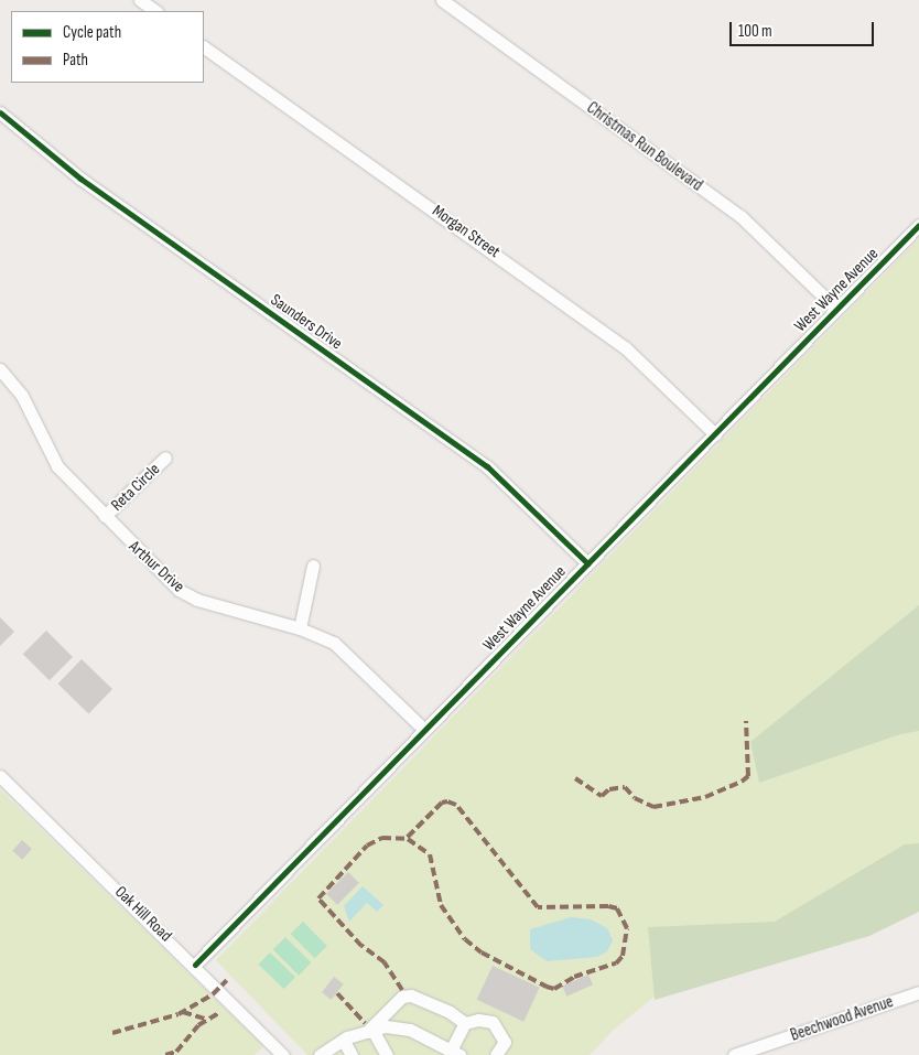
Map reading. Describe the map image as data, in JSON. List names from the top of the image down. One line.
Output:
{"streets":{"street":["Christmas Run Boulevard","Morgan Street","West Wayne Avenue","Saunders Drive","Reta Circle","Arthur Drive","Oak Hill Road","Beechwood Avenue"]},"crossings":[["Christmas Run Boulevard","West Wayne Avenue"],["Morgan Street","West Wayne Avenue"],["West Wayne Avenue","Saunders Drive"],["West Wayne Avenue","Arthur Drive"],["West Wayne Avenue","Oak Hill Road"],["Reta Circle","Arthur Drive"]],"legend":["Cycle path","Path"],"scale_bar":"100 m"}
